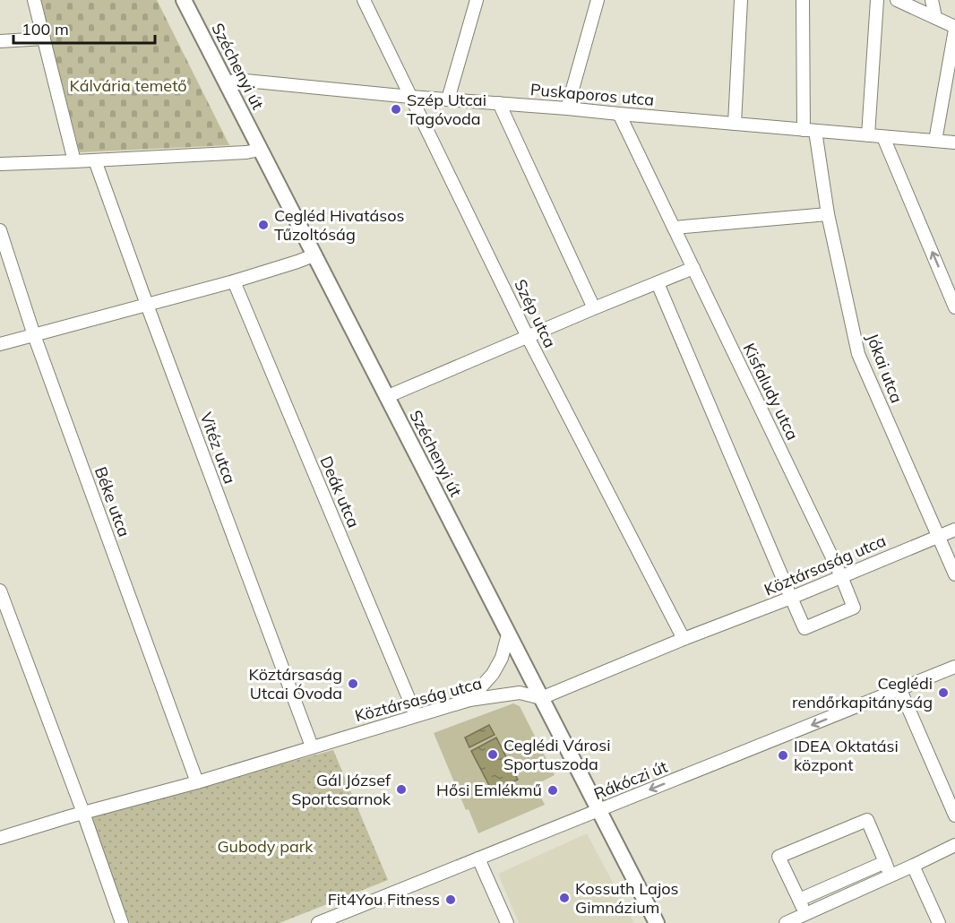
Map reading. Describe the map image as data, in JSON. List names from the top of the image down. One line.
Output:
{"streets":{"main road":["Széchenyi út"],"street":["Puskaporos utca","Szép utca","Jókai utca","Kisfaludy utca","Vitéz utca","Deák utca","Béke utca","Köztársaság utca","Rákóczi út"]},"crossings":[["Széchenyi út","Puskaporos utca"],["Széchenyi út","Köztársaság utca"],["Széchenyi út","Rákóczi út"],["Puskaporos utca","Szép utca"],["Puskaporos utca","Jókai utca"],["Puskaporos utca","Kisfaludy utca"],["Szép utca","Köztársaság utca"],["Jókai utca","Köztársaság utca"],["Kisfaludy utca","Köztársaság utca"],["Vitéz utca","Köztársaság utca"],["Deák utca","Köztársaság utca"],["Béke utca","Köztársaság utca"]],"one_way":["Rákóczi út"],"parks":["Kálvária temető","Gubody park"],"places":["Szép Utcai Tagóvoda","Cegléd Hivatásos Tűzoltóság","Köztársaság Utcai Óvoda","Ceglédi rendőrkapitányság","Ceglédi Városi Sportuszoda","IDEA Oktatási központ","Gál József Sportcsarnok","Hősi Emlékmű","Kossuth Lajos Gimnázium","Fit4You Fitness"],"scale_bar":"100 m"}
